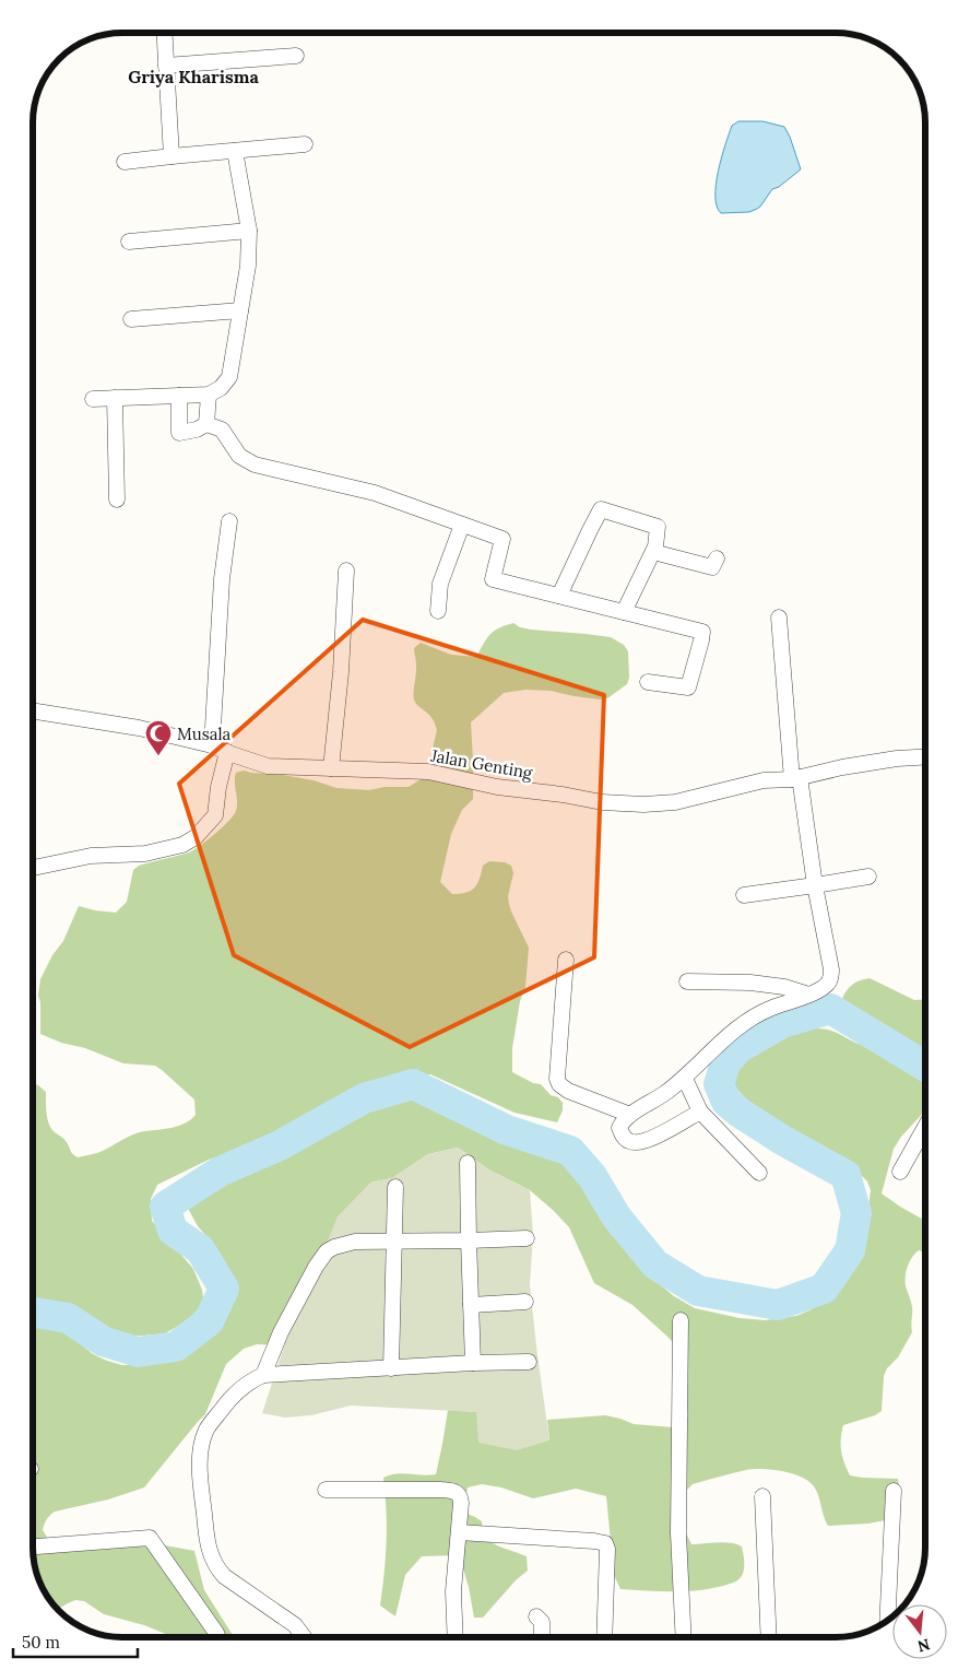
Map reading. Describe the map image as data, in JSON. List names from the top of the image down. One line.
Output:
{"streets":{"street":["Jalan Genting"]},"districts":["Griya Kharisma"],"places":{"mosque":["Musala"]},"scale_bar":"50 m","north":"bottom"}
